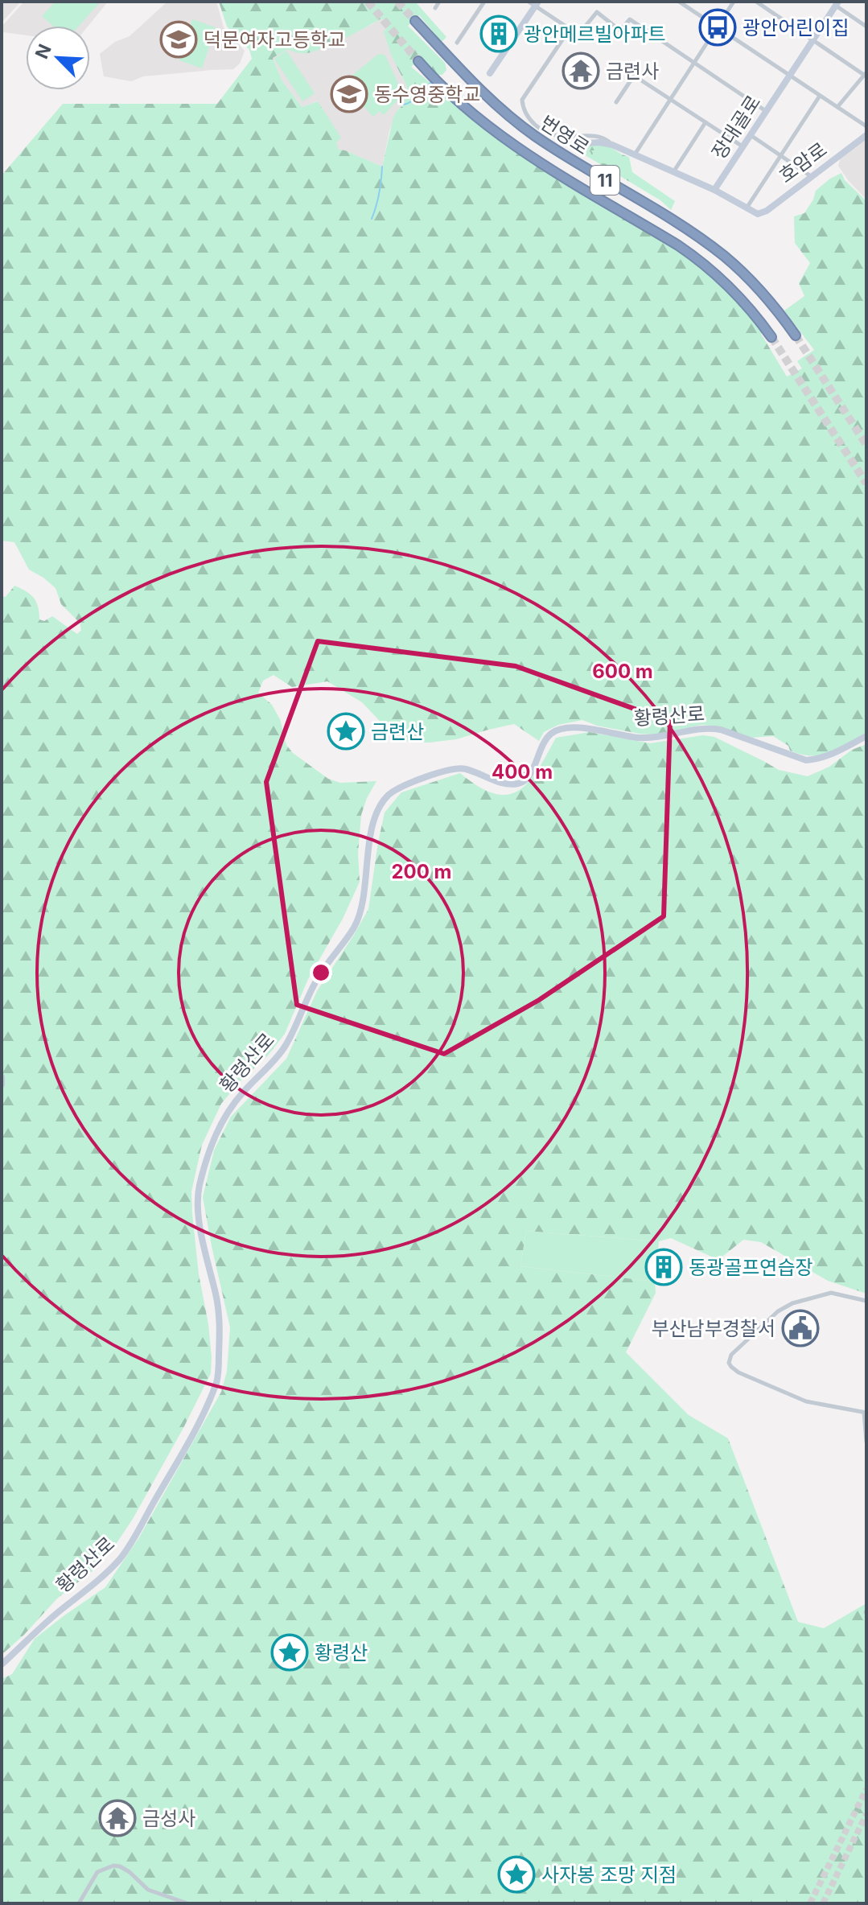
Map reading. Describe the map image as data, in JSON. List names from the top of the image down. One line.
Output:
{"streets":{"highway":["번영로","11"],"street":["장대골로","호암로","황령산로"]},"places":{"bus stop":["광안어린이집"],"building":["광안메르빌아파트","동광골프연습장"],"school or university":["덕문여자고등학교","동수영중학교"],"temple":["금련사","금성사"],"place":["금련산","황령산","사자봉 조망 지점"],"public building":["부산남부경찰서"]},"north":"top left","rings":["600 m","400 m","200 m"]}
